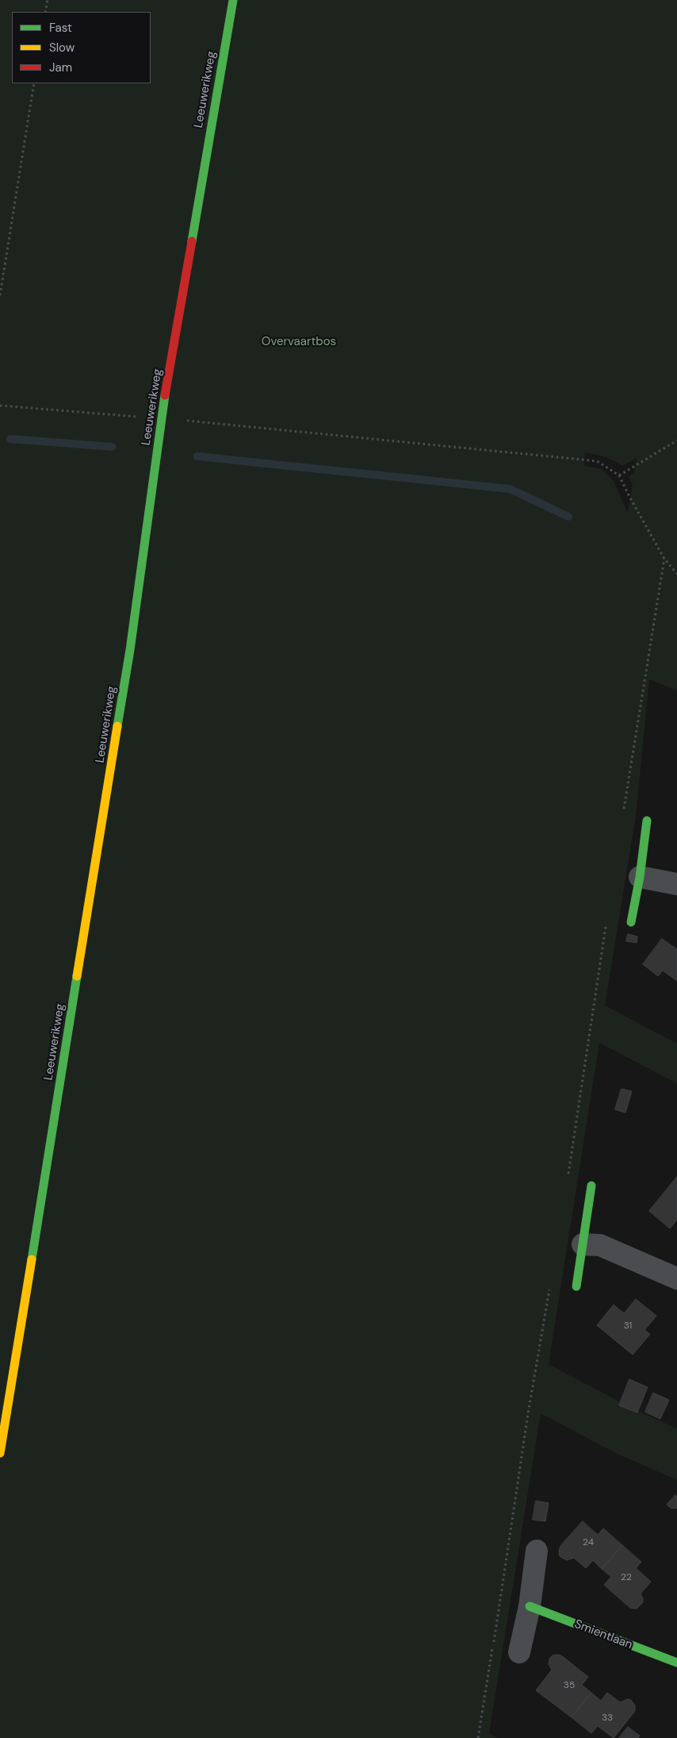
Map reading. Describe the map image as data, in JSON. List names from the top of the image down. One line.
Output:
{"streets":{"street":["Leeuwerikweg","Smientlaan"]},"parks":["Overvaartbos"],"house_numbers":["31","24","22","35","33"],"legend":["Fast","Slow","Jam"]}
